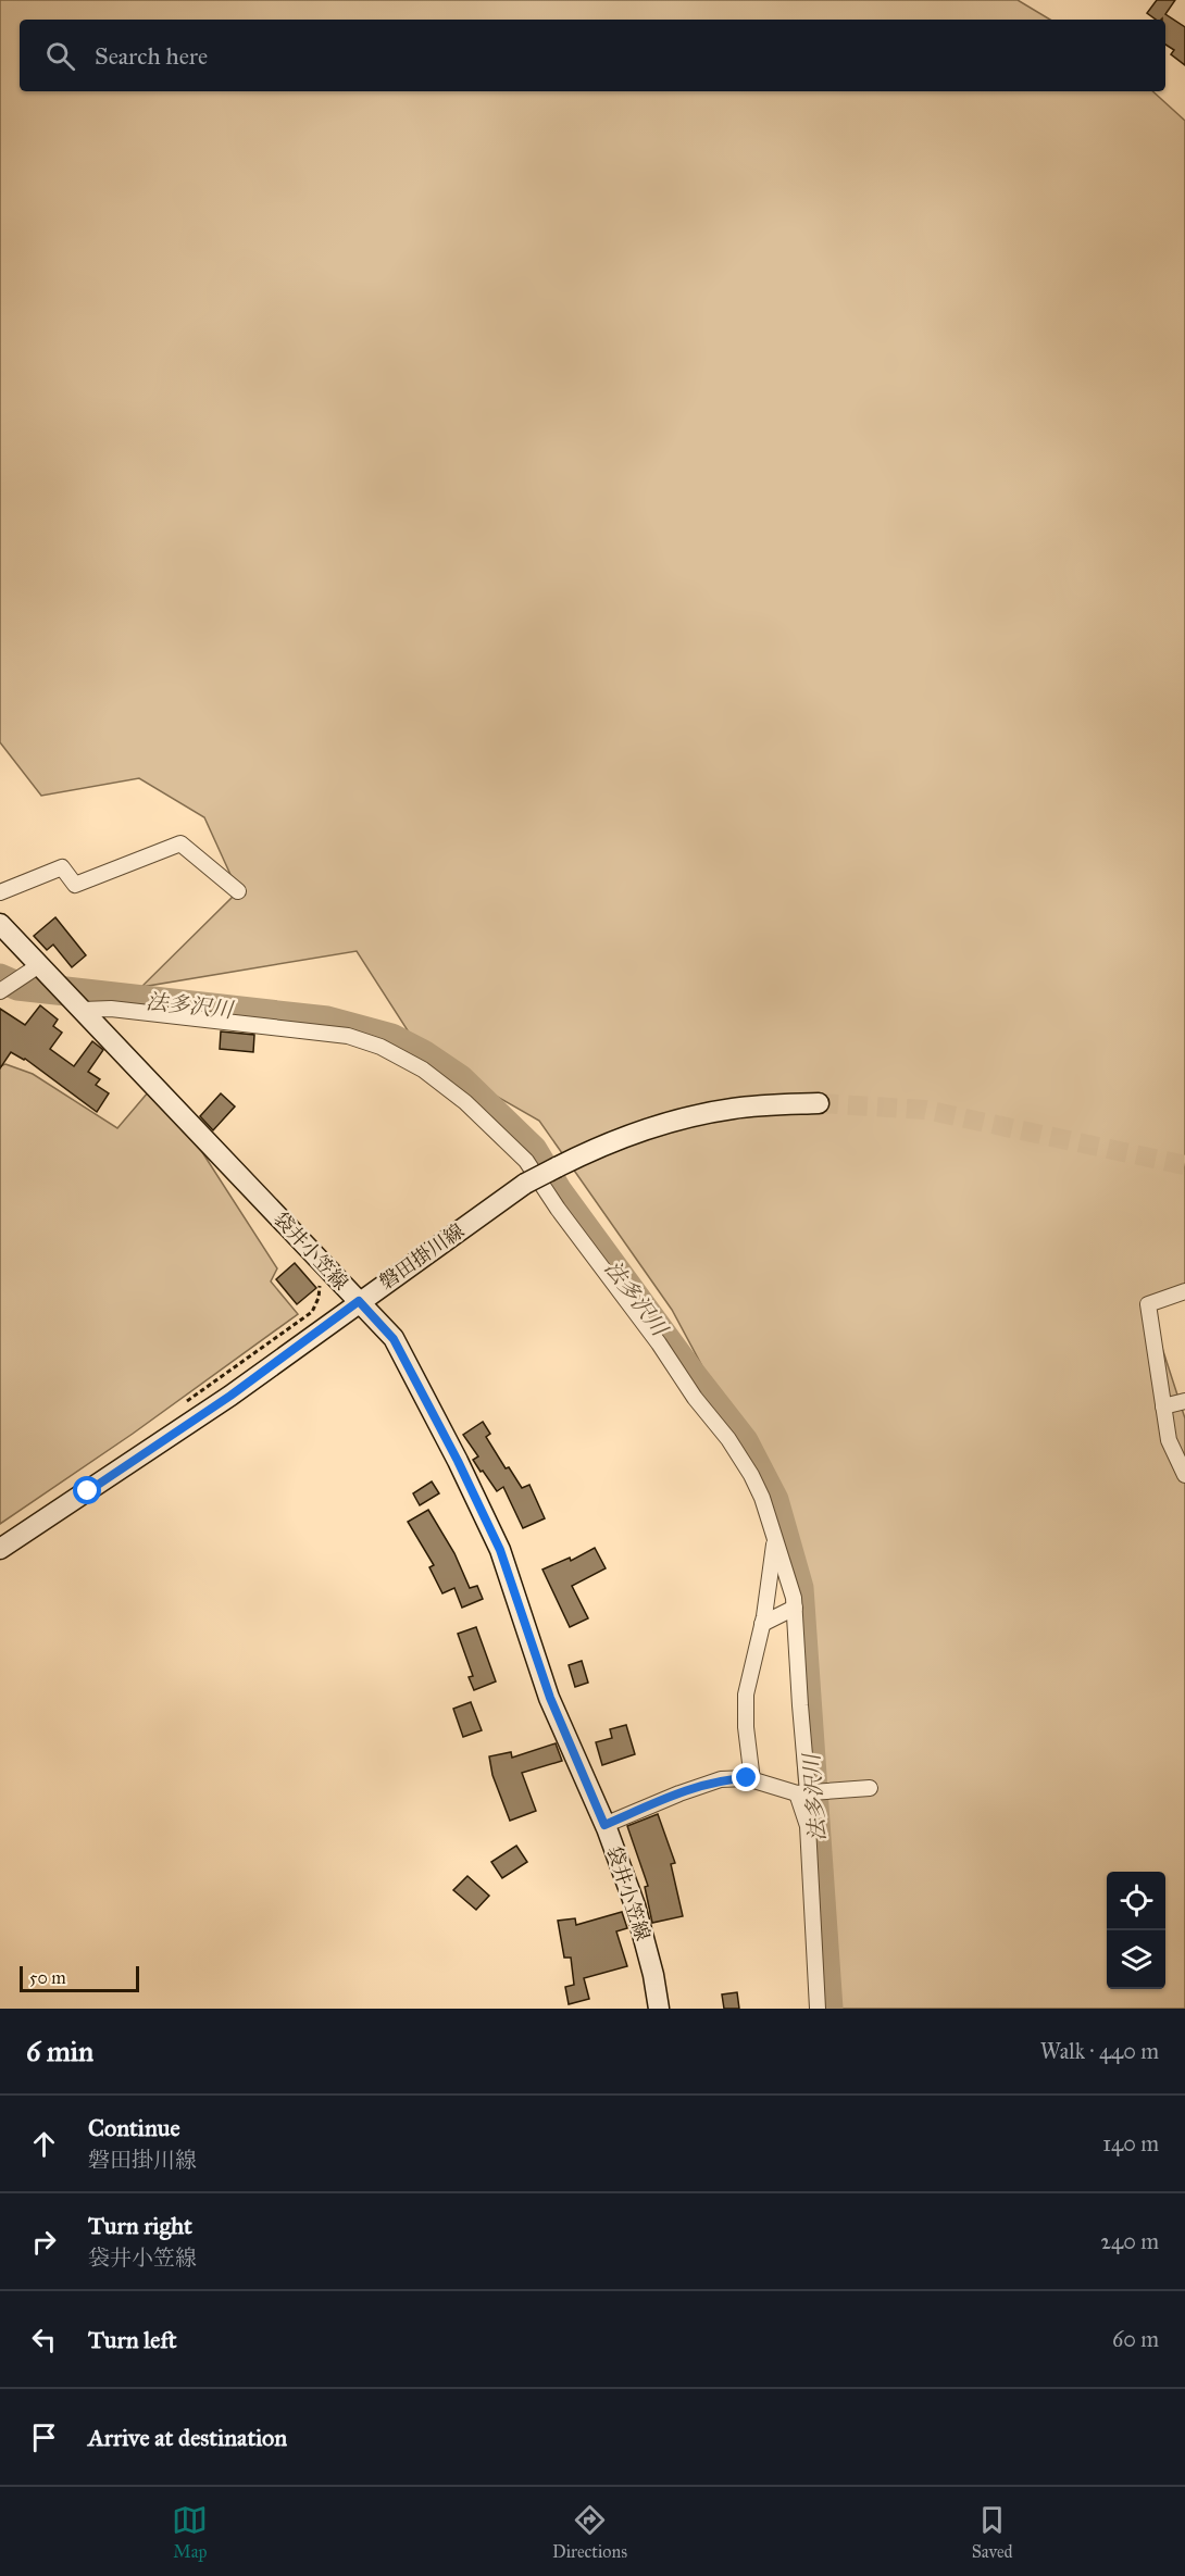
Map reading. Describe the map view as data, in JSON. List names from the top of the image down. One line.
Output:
{"streets":{"main road":["袋井小笠線","磐田掛川線"]},"crossings":[["袋井小笠線","磐田掛川線"]],"water":["法多沢川"],"scale_bar":"50 m","page":{"search":"Search here","scale":"50 m","heading":["6 min","Walk · 440 m"],"list":[["Continue","磐田掛川線","140 m"],["Turn right","袋井小笠線","240 m"],["Turn left","60 m"],"Arrive at destination"],"nav":["Map","Directions","Saved"]}}
